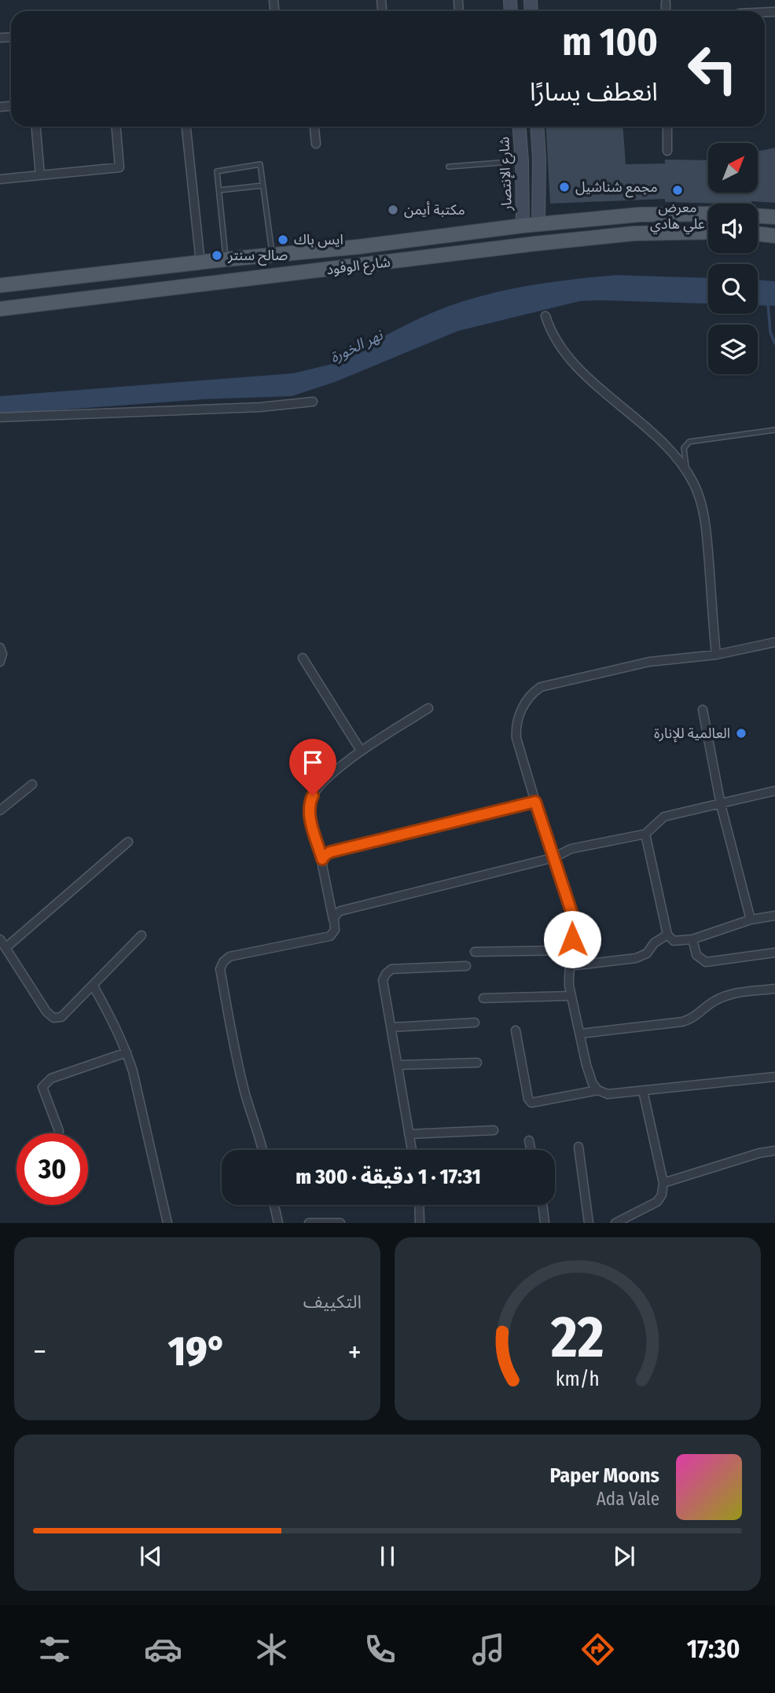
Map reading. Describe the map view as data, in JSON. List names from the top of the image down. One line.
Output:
{"streets":{"main road":["شارع الوفود"],"street":["شارع الإنتصار"]},"crossings":[["شارع الإنتصار","شارع الوفود"]],"water":["نهر الخورة"],"places":["مجمع شناشيل","معرض علي هادي","مكتبة أيمن","ايس باك","صالح سنتر","العالمية للإنارة"],"north":"top right","page":{"turn":["100 m","انعطف يسارًا"],"limit":"30","trip":"17:31 · 1 دقيقة · 300 m","tile":"التكييف","heat":["−","19°","+"],"song":["Paper Moons","Ada Vale"],"tabs":"17:30","gauge":["22","km/h"]}}
